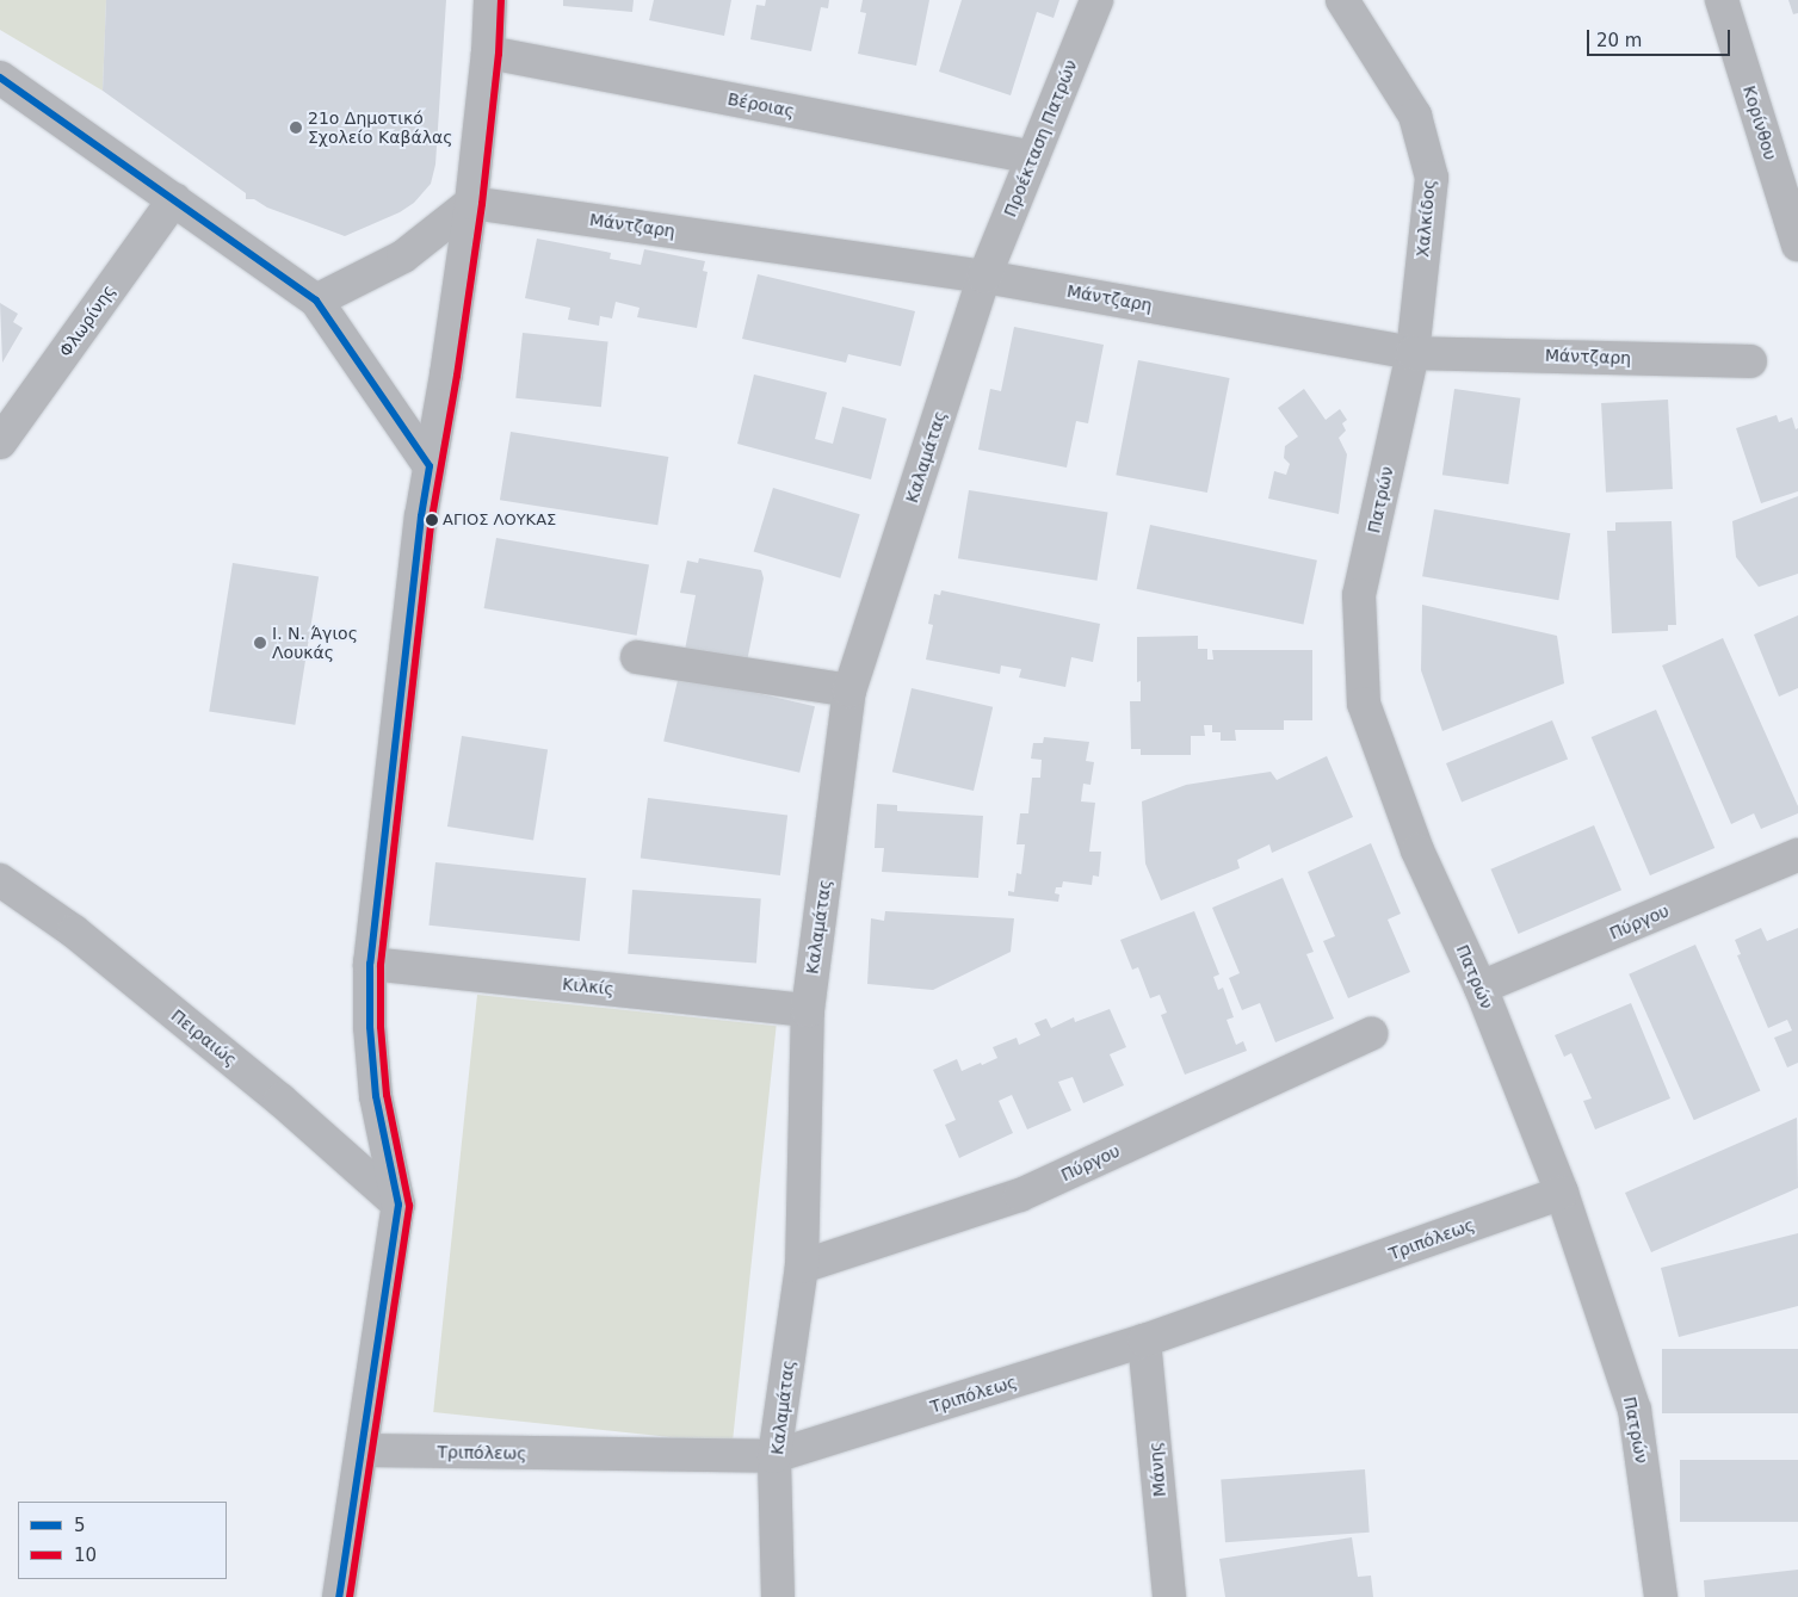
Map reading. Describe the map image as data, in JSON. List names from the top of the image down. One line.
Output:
{"streets":{"street":["Βέροιας","Κορίνθου","Προέκταση Πατρών","Χαλκίδος","Μάντζαρη","Φλωρίνης","Καλαμάτας","Πατρών","Πύργου","Κιλκίς","Πειραιώς","Τριπόλεως","Μάνης"]},"crossings":[["Βέροιας","Προέκταση Πατρών"],["Προέκταση Πατρών","Μάντζαρη"],["Προέκταση Πατρών","Καλαμάτας"],["Χαλκίδος","Μάντζαρη"],["Χαλκίδος","Πατρών"],["Μάντζαρη","Καλαμάτας"],["Μάντζαρη","Πατρών"],["Καλαμάτας","Πύργου"],["Καλαμάτας","Κιλκίς"],["Καλαμάτας","Τριπόλεως"],["Πατρών","Πύργου"],["Πατρών","Τριπόλεως"],["Τριπόλεως","Μάνης"]],"places":["21ο Δημοτικό Σχολείο Καβάλας","ΑΓΙΟΣ ΛΟΥΚΑΣ","Ι. Ν. Άγιος Λουκάς"],"lines":["transit line 10","transit line 5"],"legend":["5","10"],"scale_bar":"20 m"}
